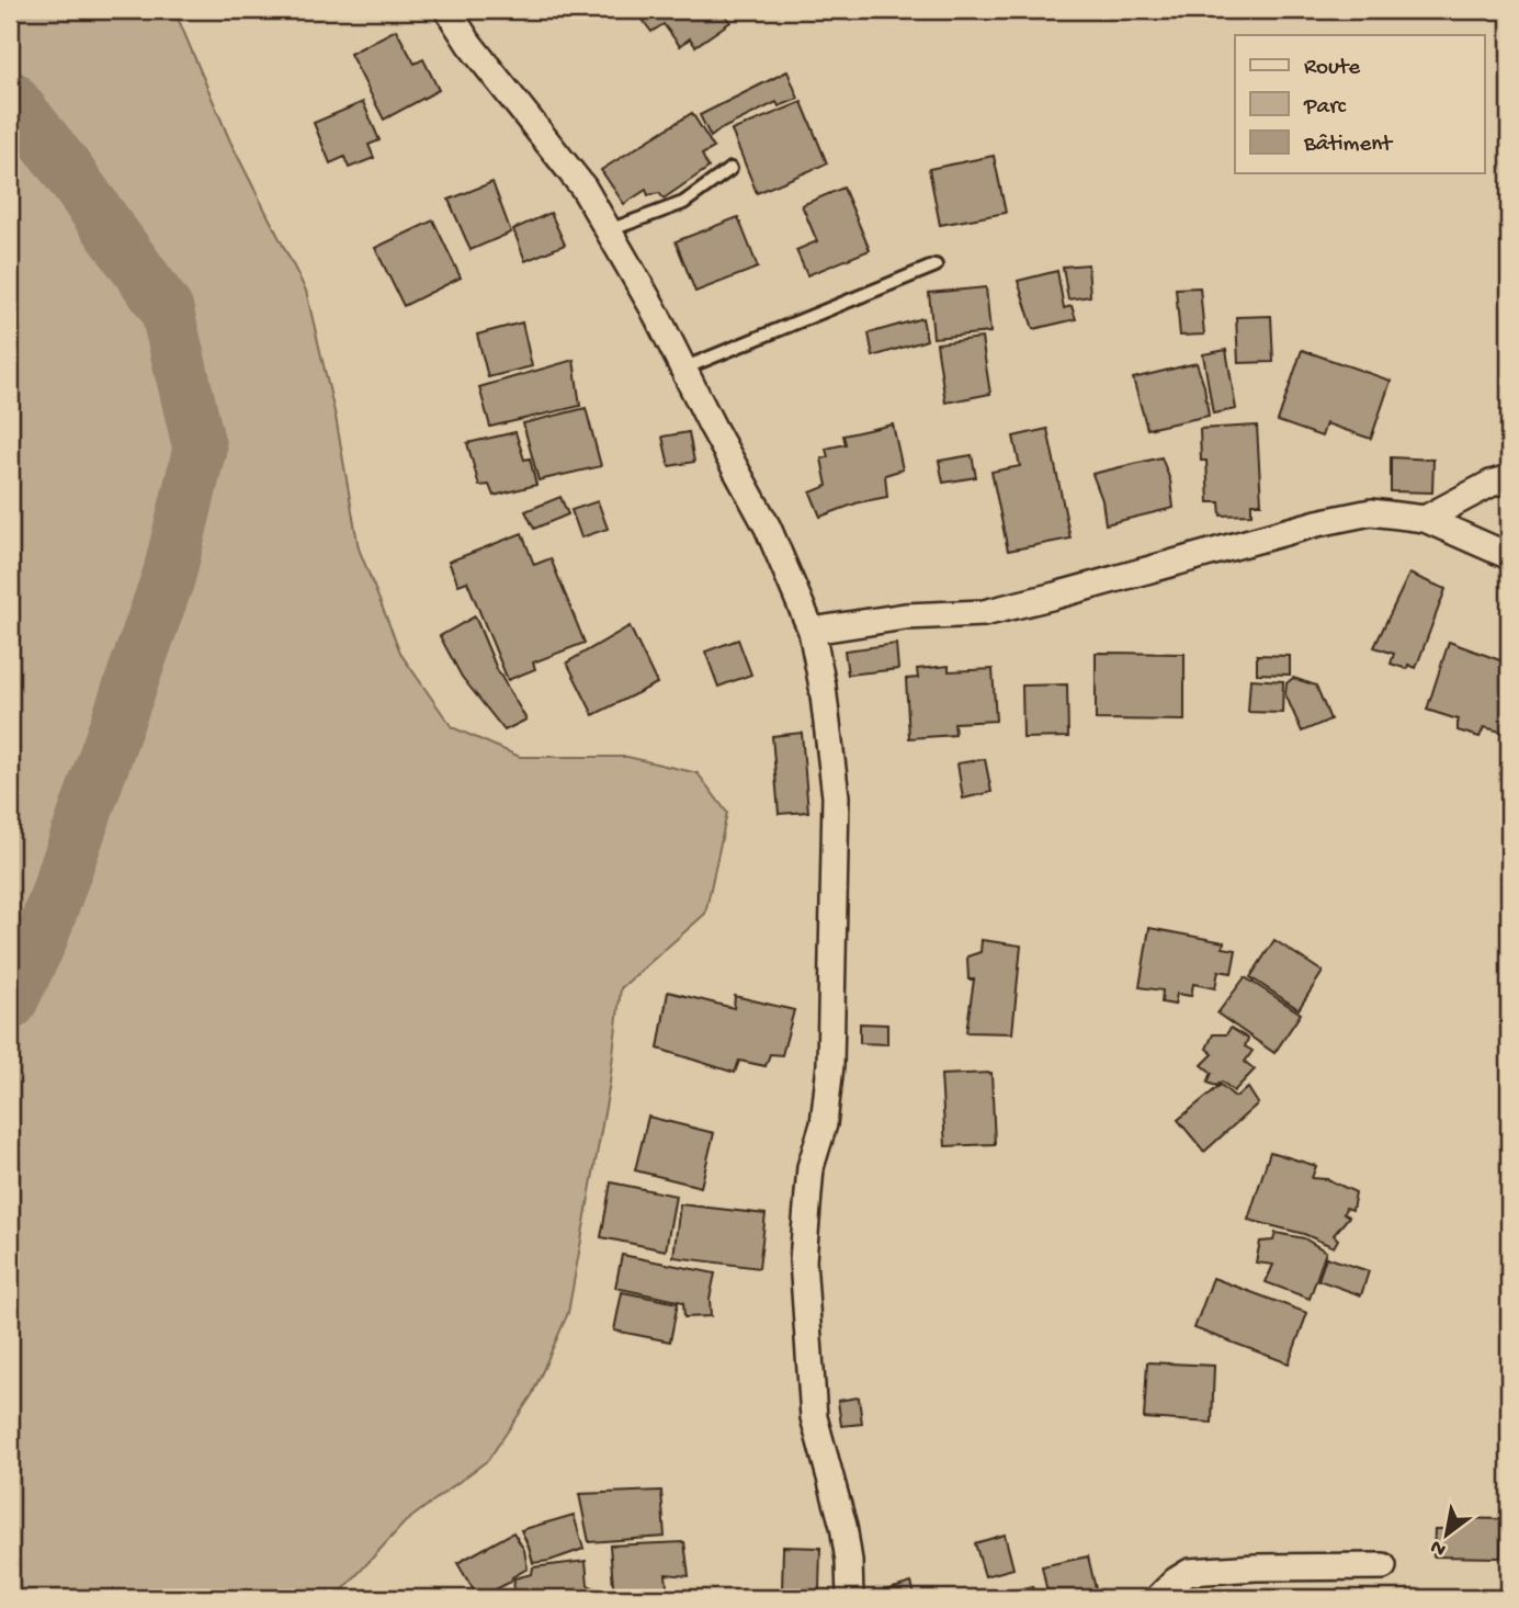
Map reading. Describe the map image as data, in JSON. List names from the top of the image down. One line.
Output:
{"legend":["Route","Parc","Bâtiment"],"north":"bottom left"}
